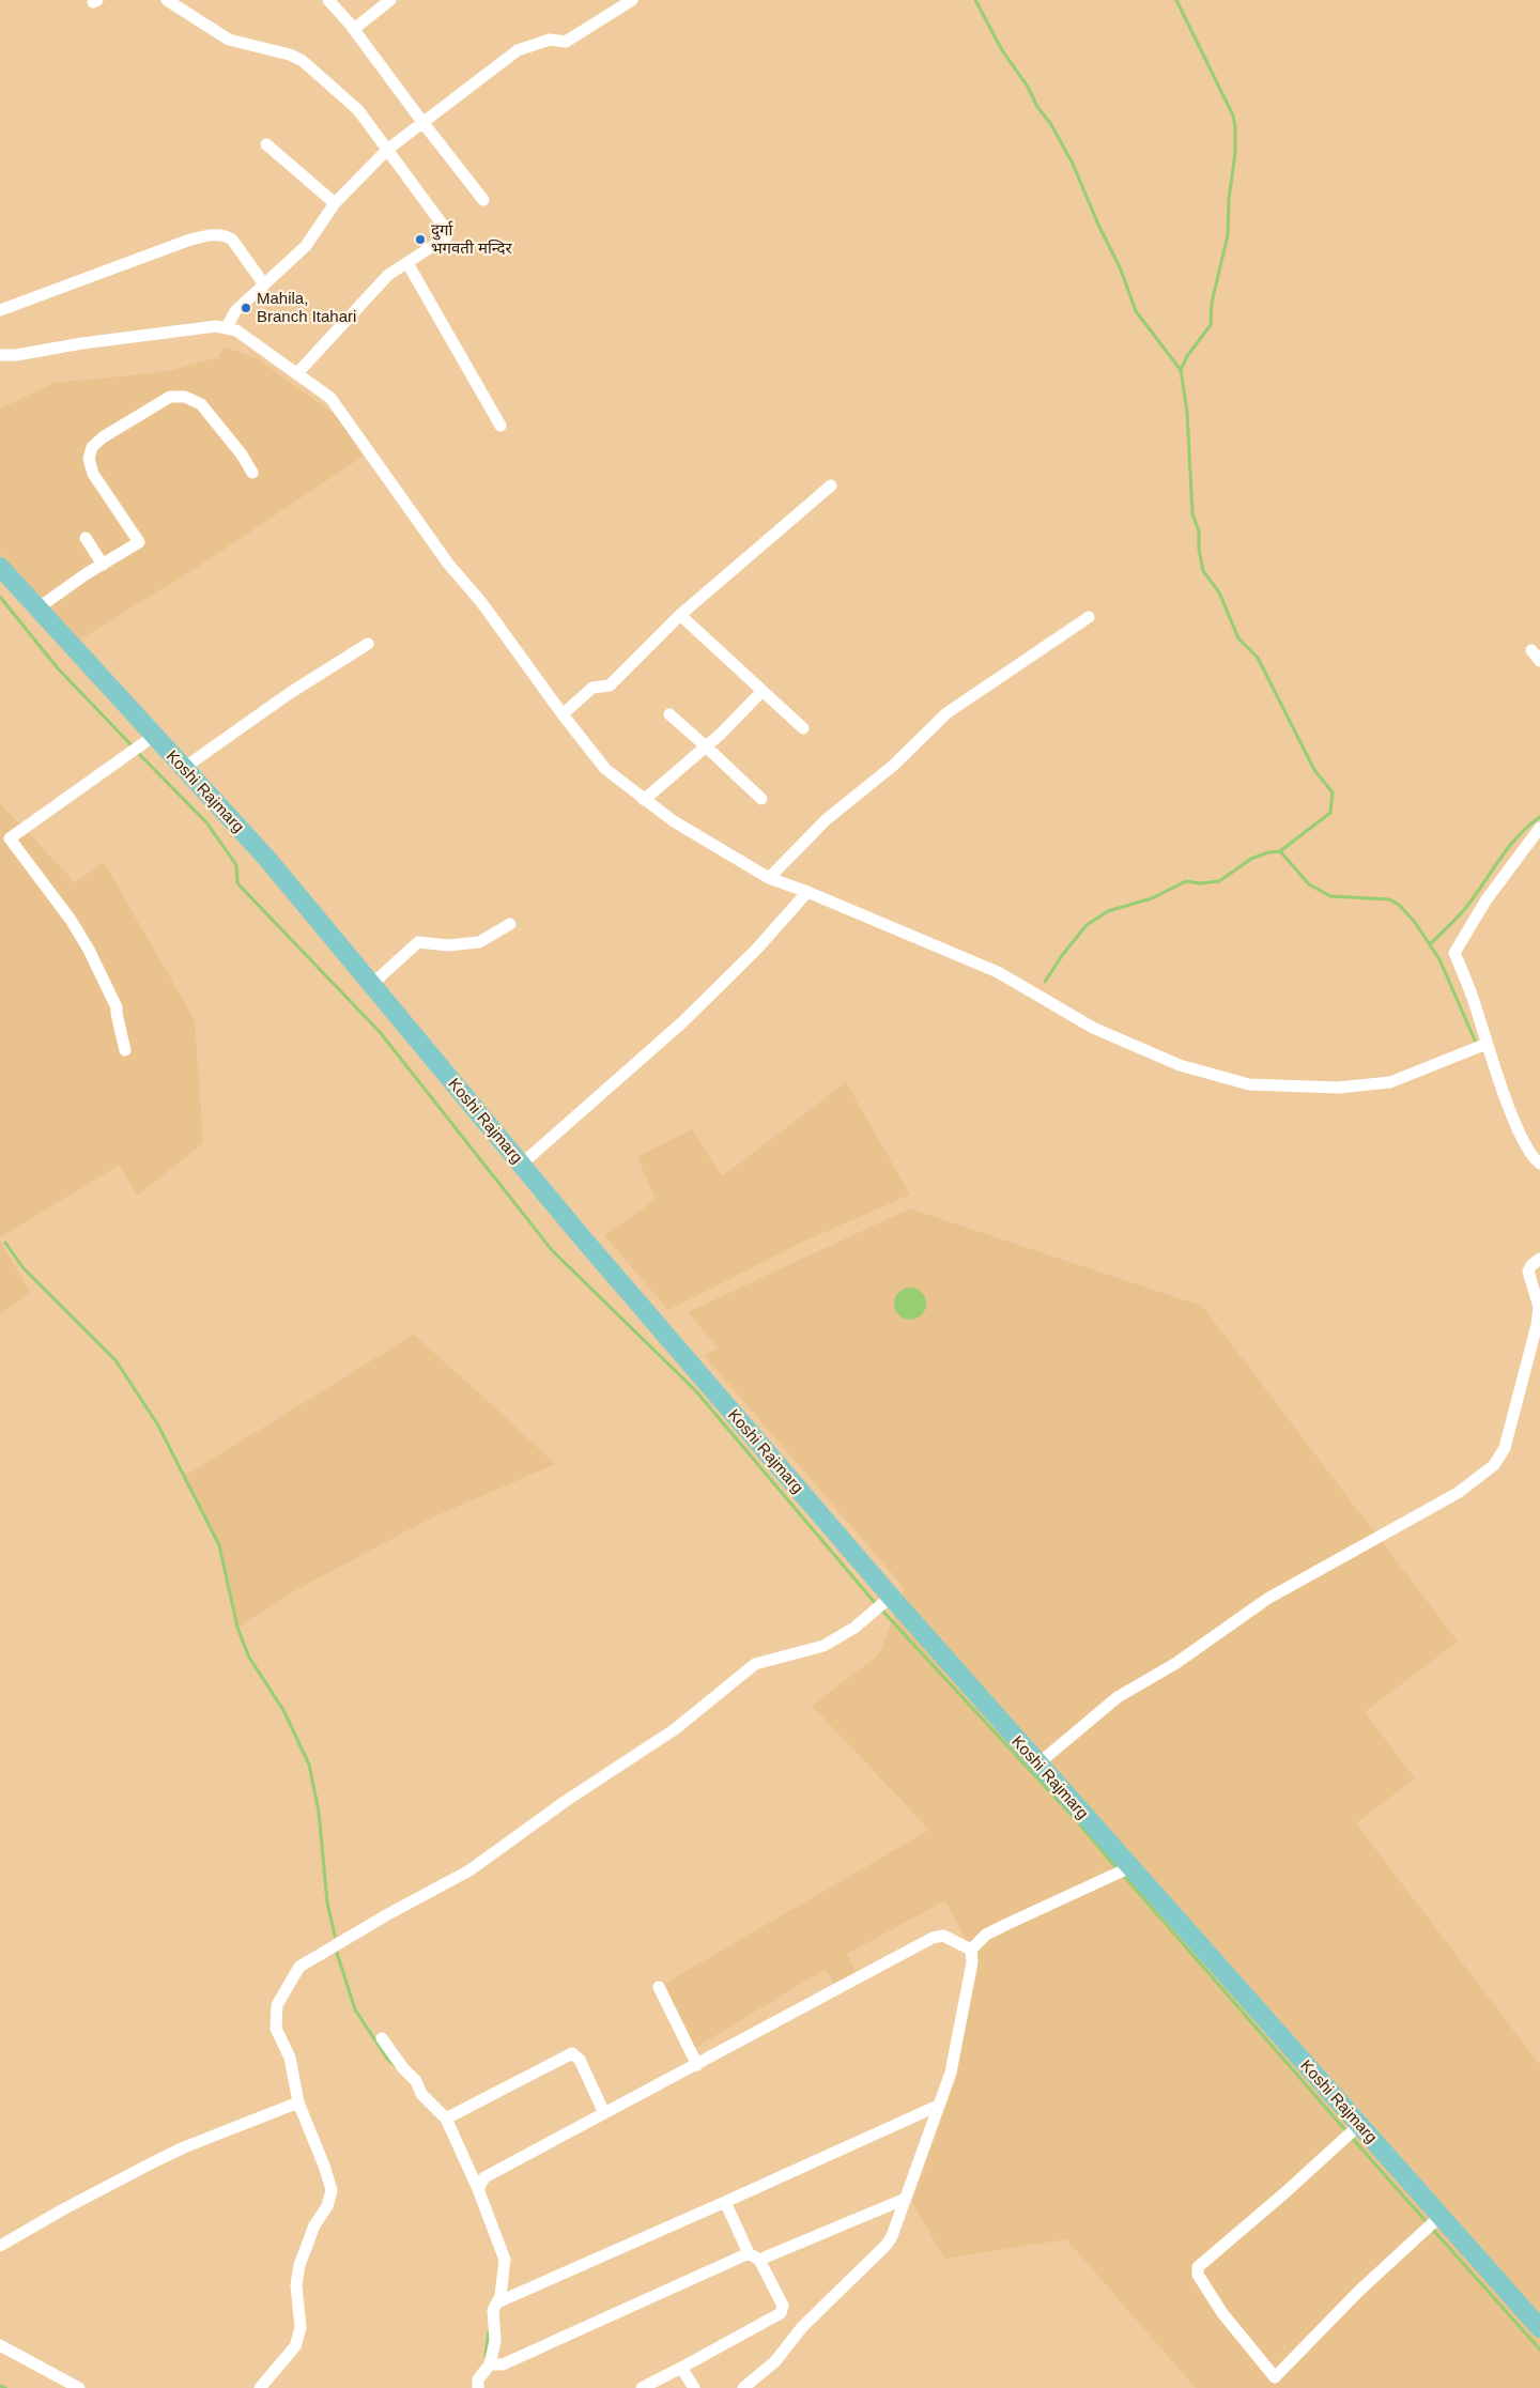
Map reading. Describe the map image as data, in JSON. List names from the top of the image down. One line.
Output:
{"streets":{"main road":["Koshi Rajmarg"]},"places":["दुर्गा भगवती मन्दिर","Mahila, Branch Itahari"]}
